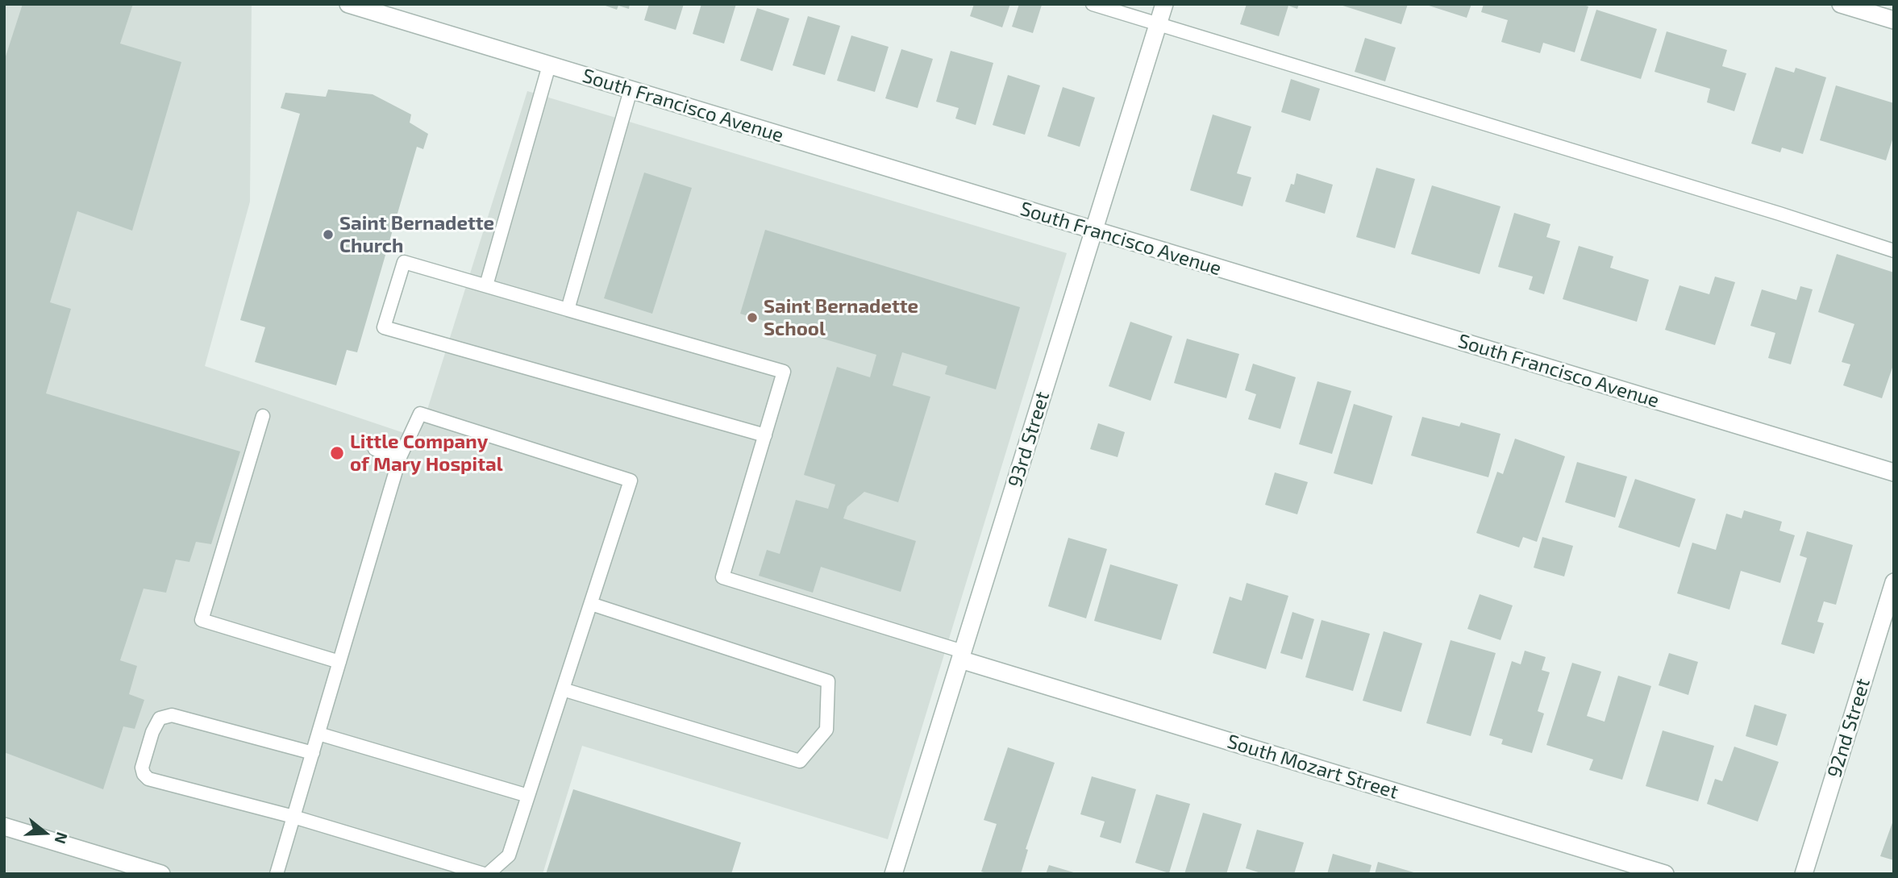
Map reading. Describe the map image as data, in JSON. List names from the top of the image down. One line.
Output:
{"streets":{"street":["South Francisco Avenue","93rd Street","92nd Street","South Mozart Street"]},"crossings":[["South Francisco Avenue","93rd Street"],["93rd Street","South Mozart Street"]],"places":["Saint Bernadette Church","Saint Bernadette School","Little Company of Mary Hospital"],"north":"right"}
